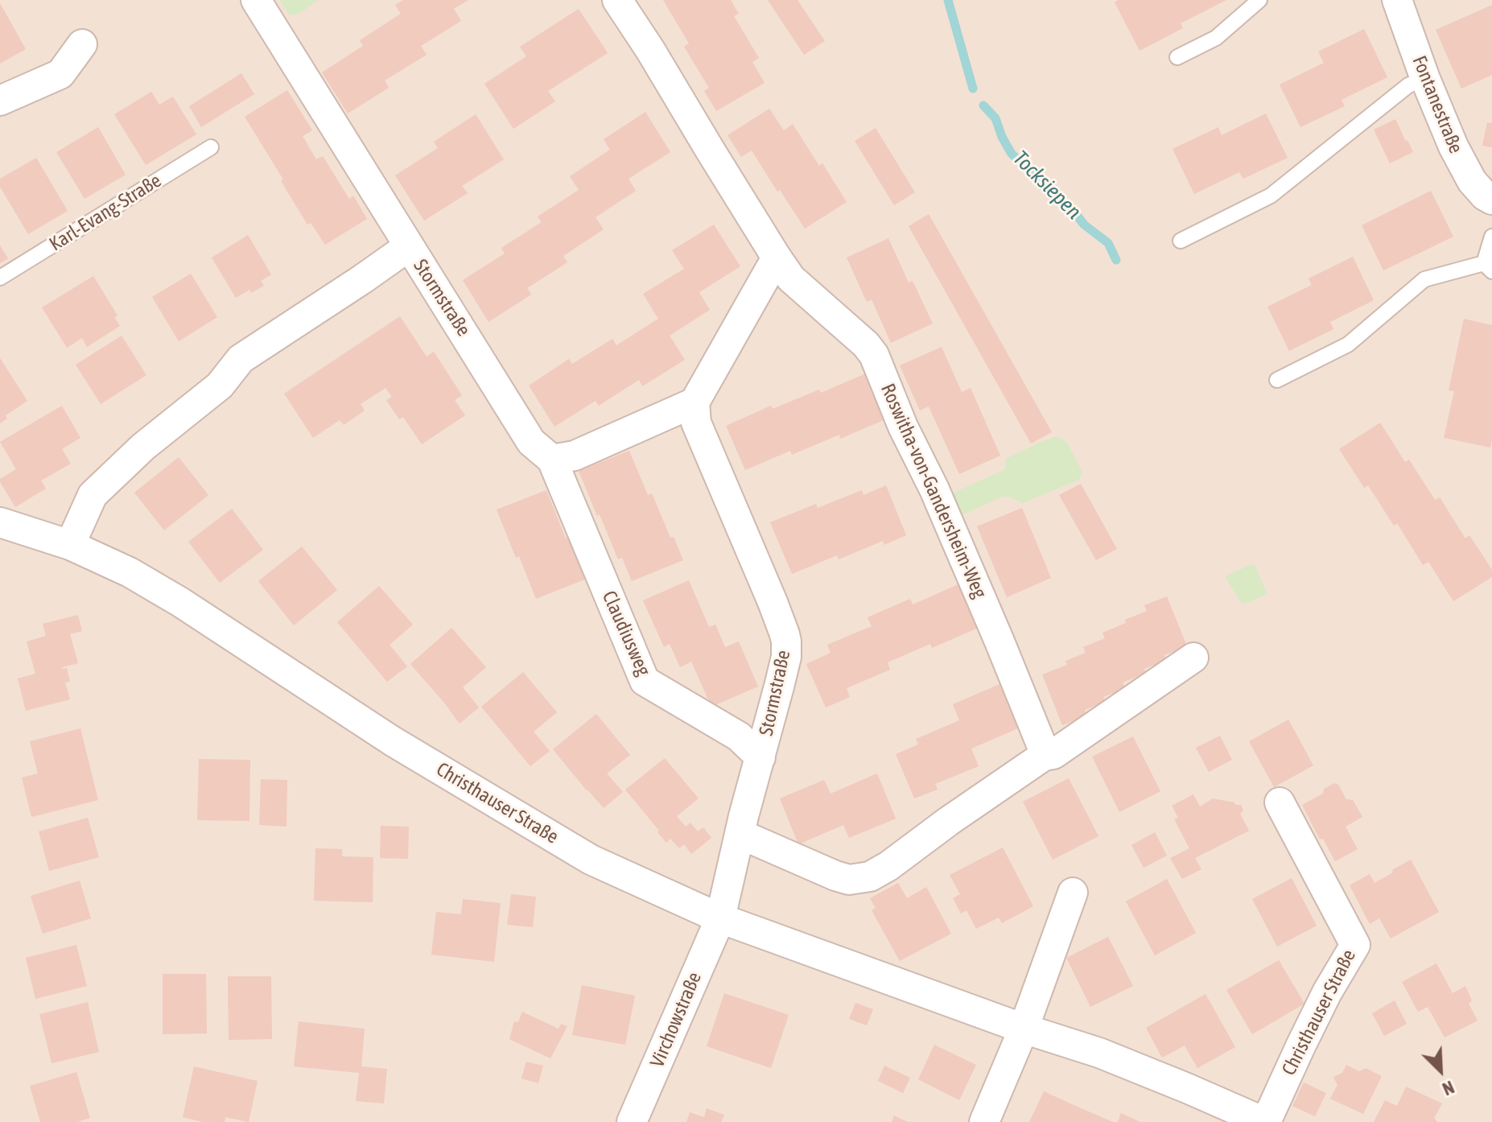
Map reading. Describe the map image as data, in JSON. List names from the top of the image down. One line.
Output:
{"streets":{"street":["Fontanestraße","Stormstraße","Roswitha-von-Gandersheim-Weg","Claudiusweg","Christhauser Straße","Virchowstraße"],"lane":["Karl-Evang-Straße"]},"crossings":[["Stormstraße","Claudiusweg"],["Stormstraße","Christhauser Straße"],["Stormstraße","Virchowstraße"],["Christhauser Straße","Virchowstraße"]],"water":["Tocksiepen"],"north":"bottom right"}
